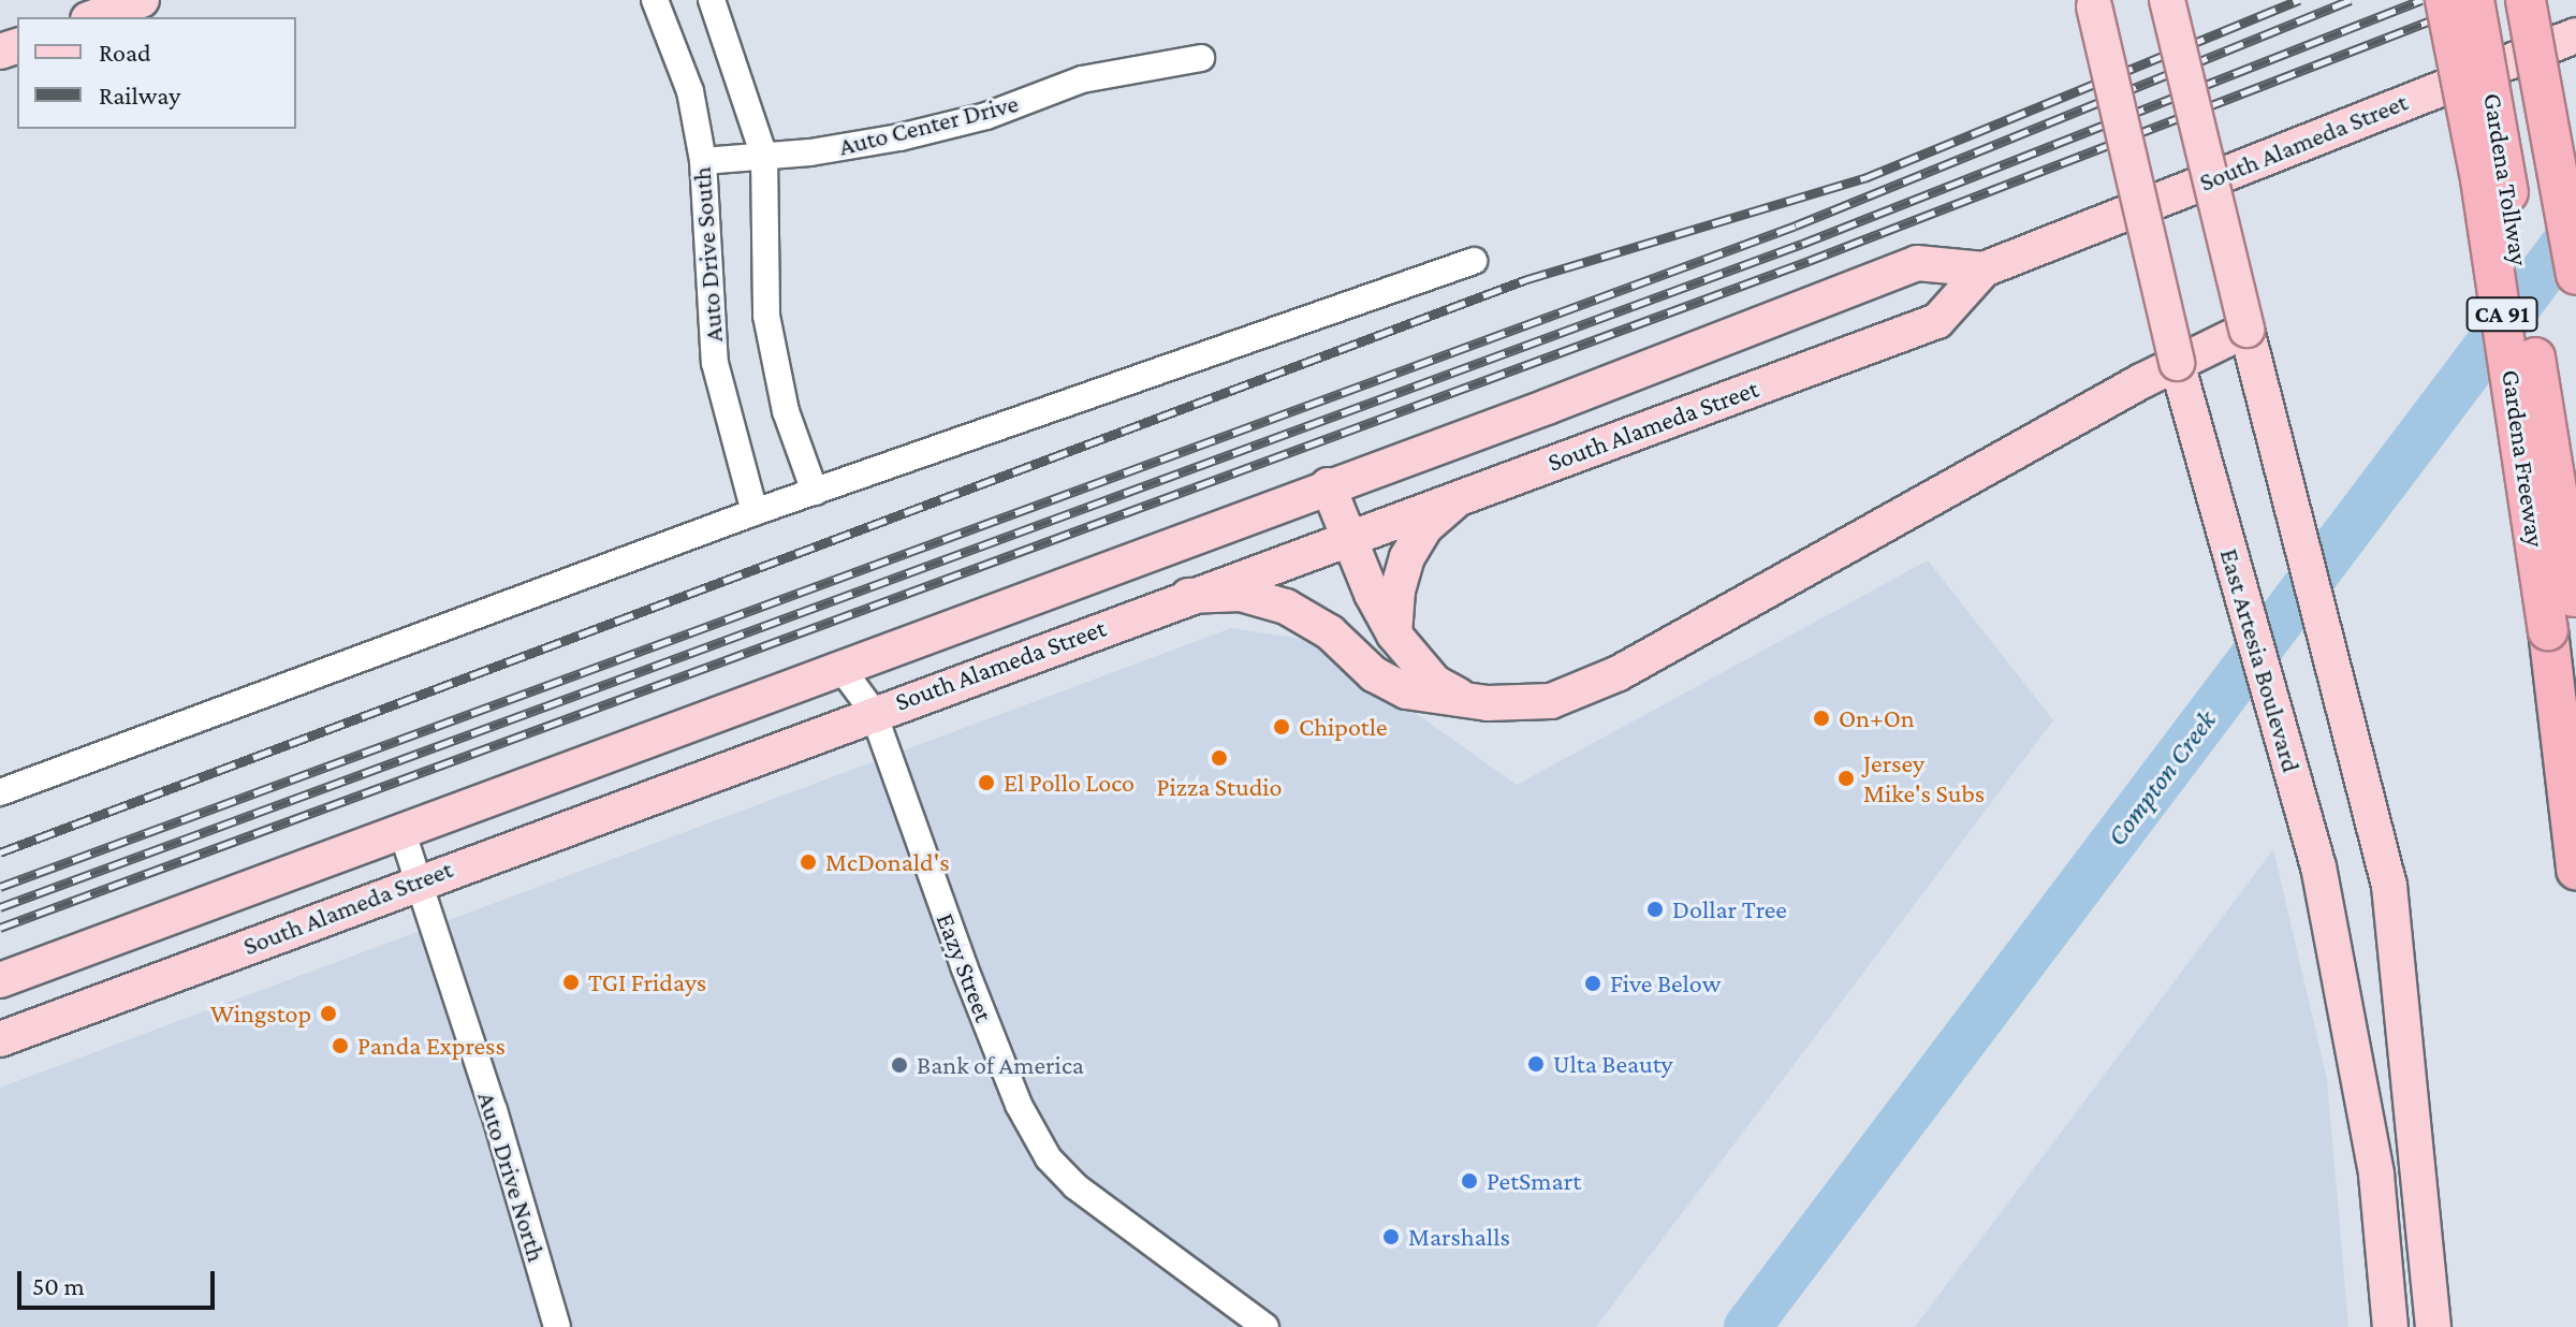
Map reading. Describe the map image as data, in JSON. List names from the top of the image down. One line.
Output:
{"streets":{"highway":["Gardena Tollway","CA 91","Gardena Freeway"],"main road":["South Alameda Street","East Artesia Boulevard"],"street":["Auto Center Drive","Auto Drive South","Eazy Street","Auto Drive North"]},"crossings":[["Auto Center Drive","Auto Drive South"],["South Alameda Street","Eazy Street"],["South Alameda Street","Auto Drive North"],["Gardena Tollway","Gardena Freeway"]],"water":["Compton Creek"],"places":["On+On","Chipotle","Pizza Studio","Jersey Mike's Subs","El Pollo Loco","McDonald's","Dollar Tree","TGI Fridays","Five Below","Wingstop","Panda Express","Ulta Beauty","Bank of America","PetSmart","Marshalls"],"legend":["Road","Railway"],"scale_bar":"50 m"}
